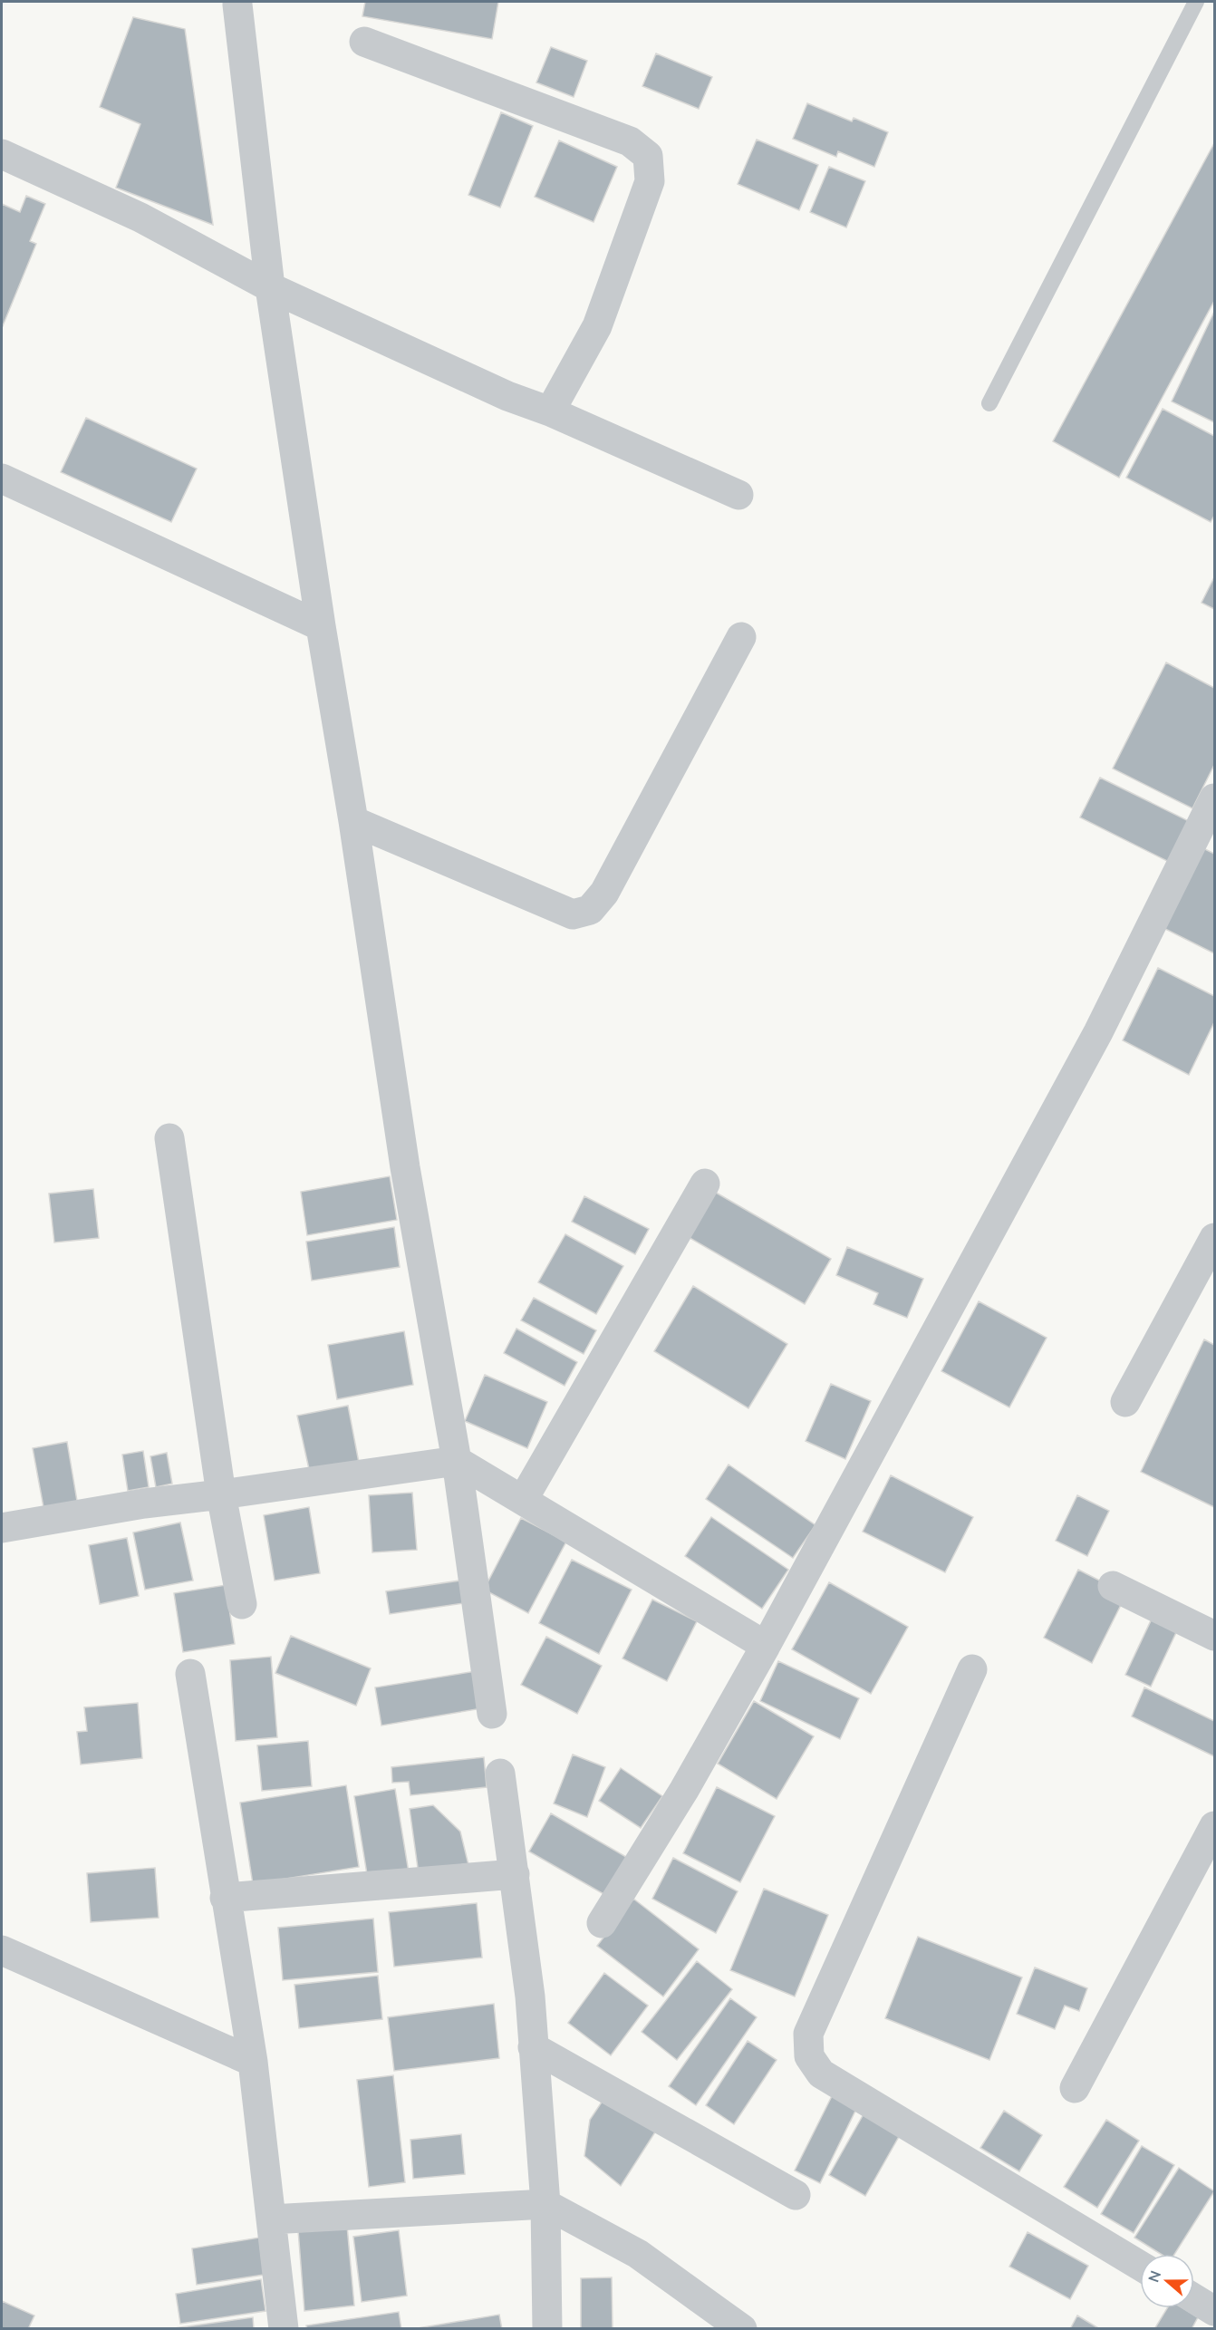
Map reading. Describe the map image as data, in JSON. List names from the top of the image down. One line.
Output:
{"north":"left"}
